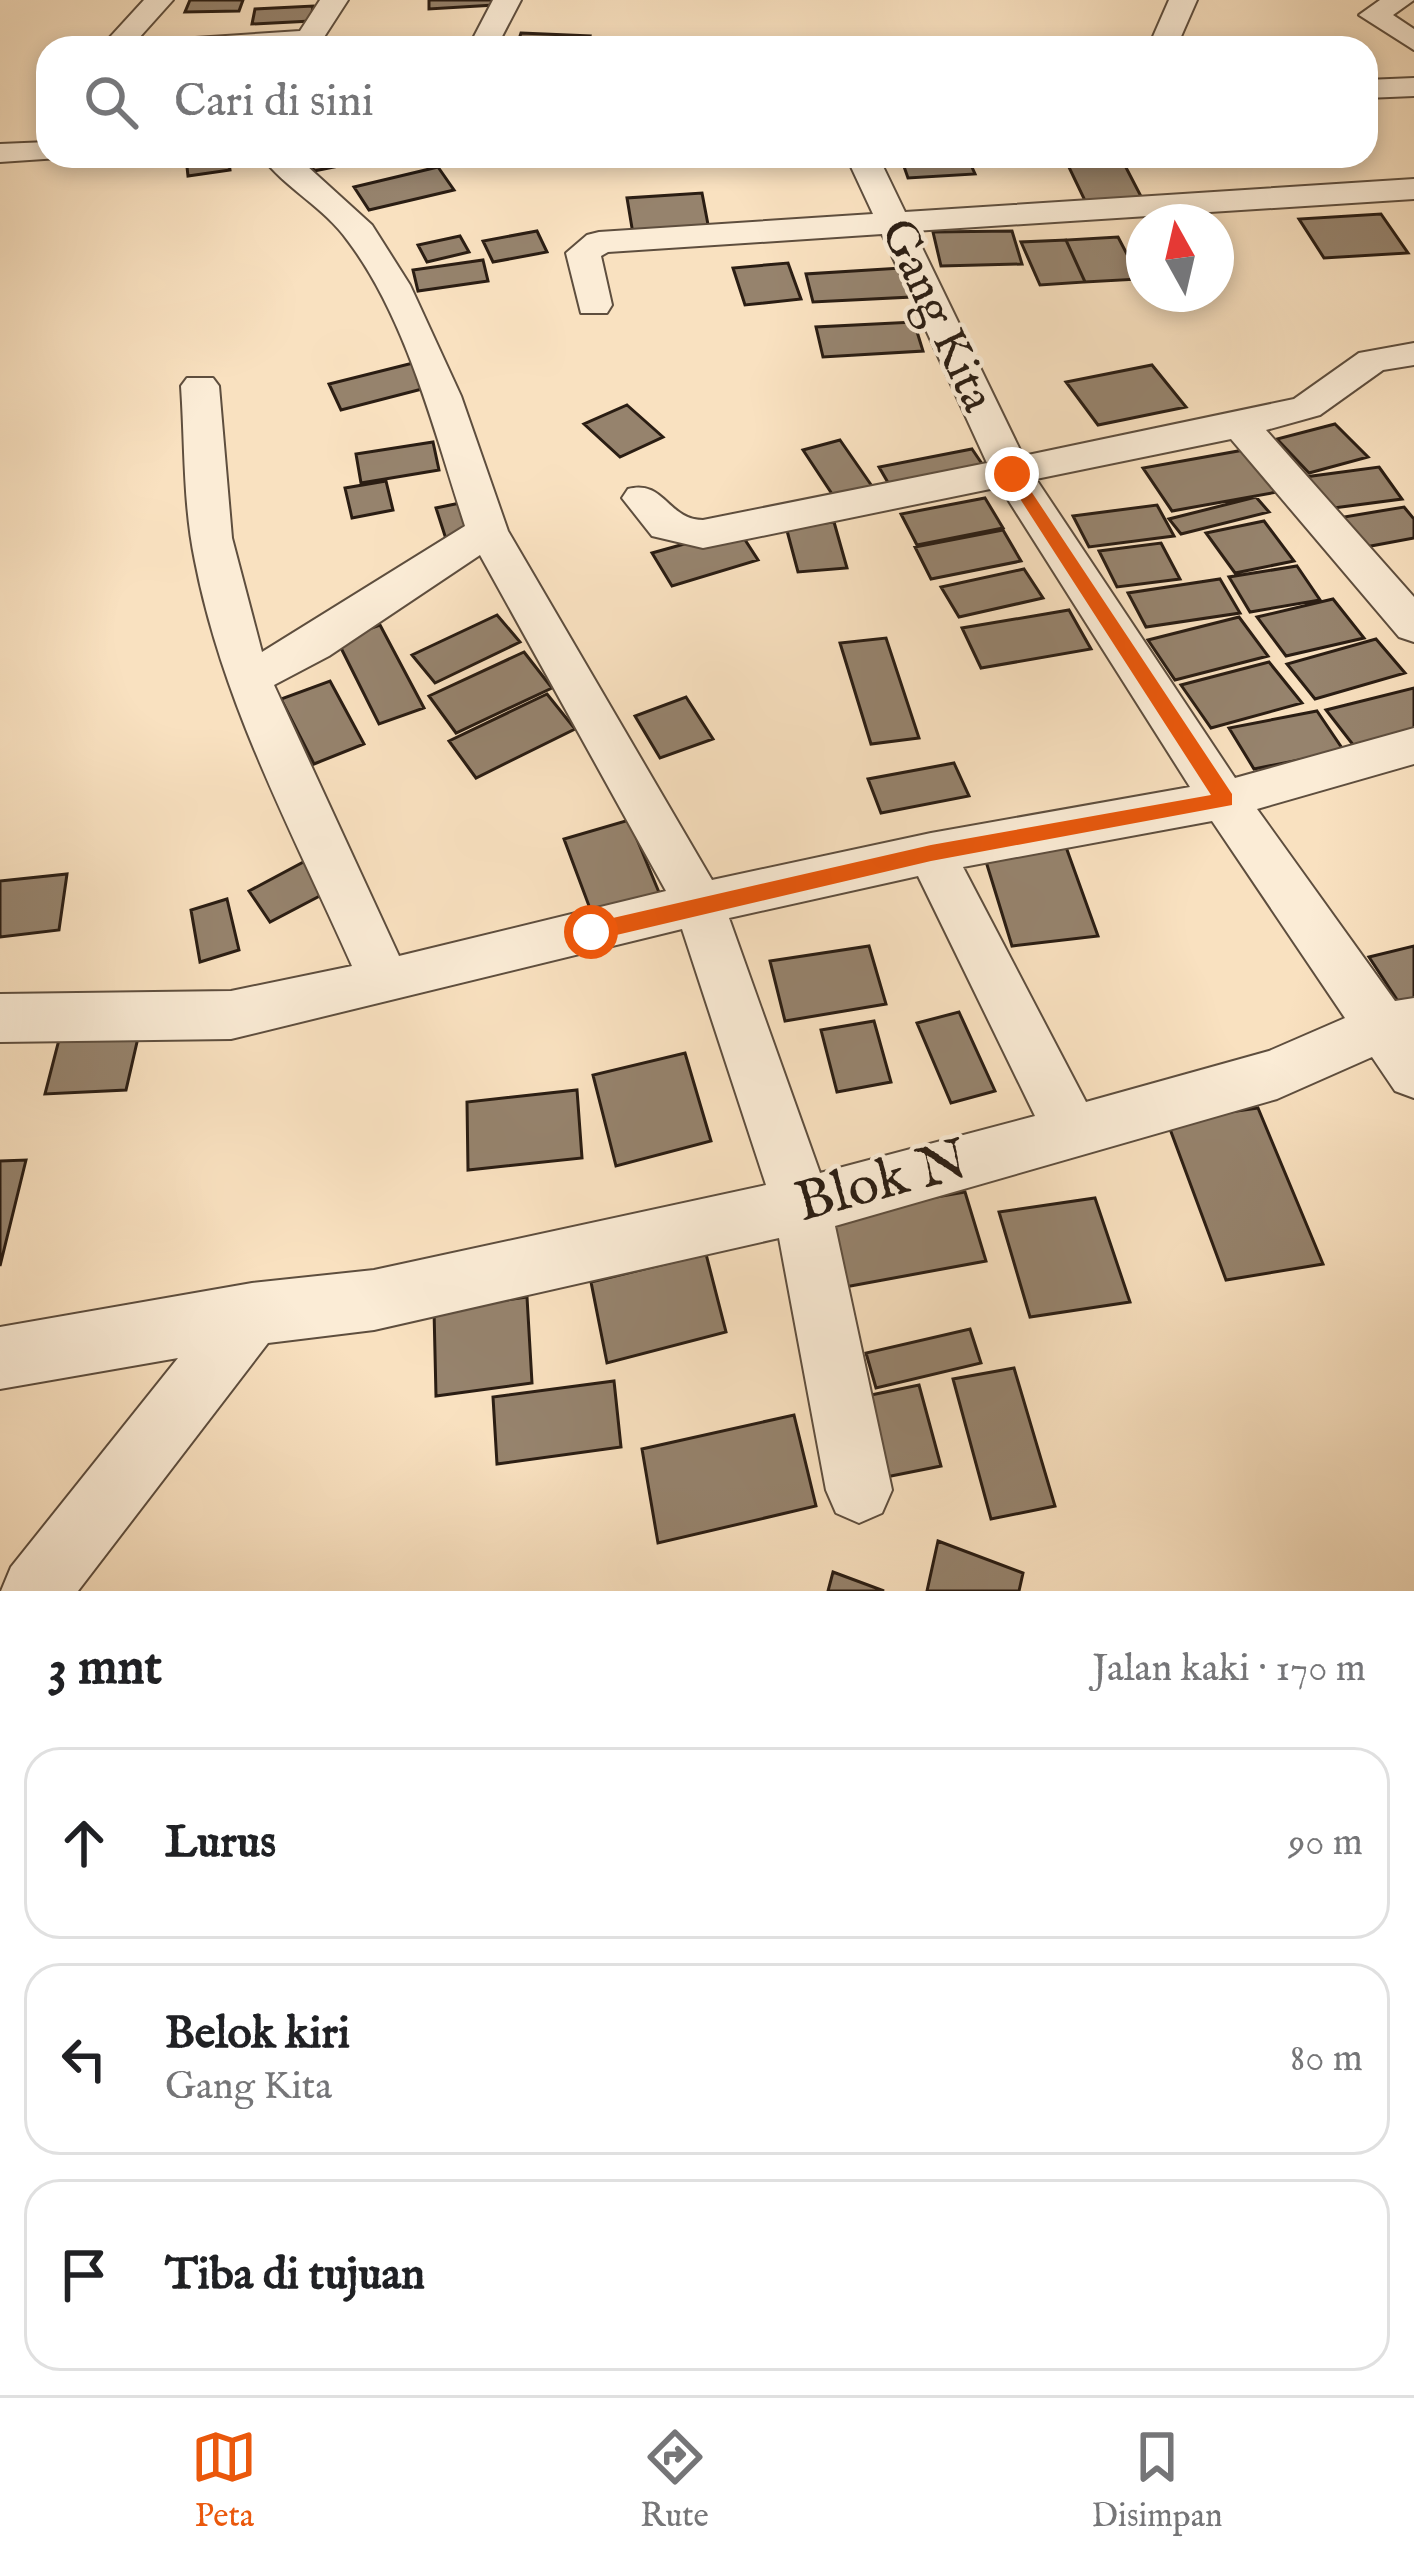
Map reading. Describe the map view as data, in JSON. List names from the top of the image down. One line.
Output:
{"streets":{"street":["Gang Kita","Blok N"]},"crossings":[["Gang Kita","Blok N"]],"north":"top","page":{"search":"Cari di sini","heading":["3 mnt","Jalan kaki · 170 m"],"list":[["Lurus","90 m"],["Belok kiri","Gang Kita","80 m"],"Tiba di tujuan"],"nav":["Peta","Rute","Disimpan"]}}
